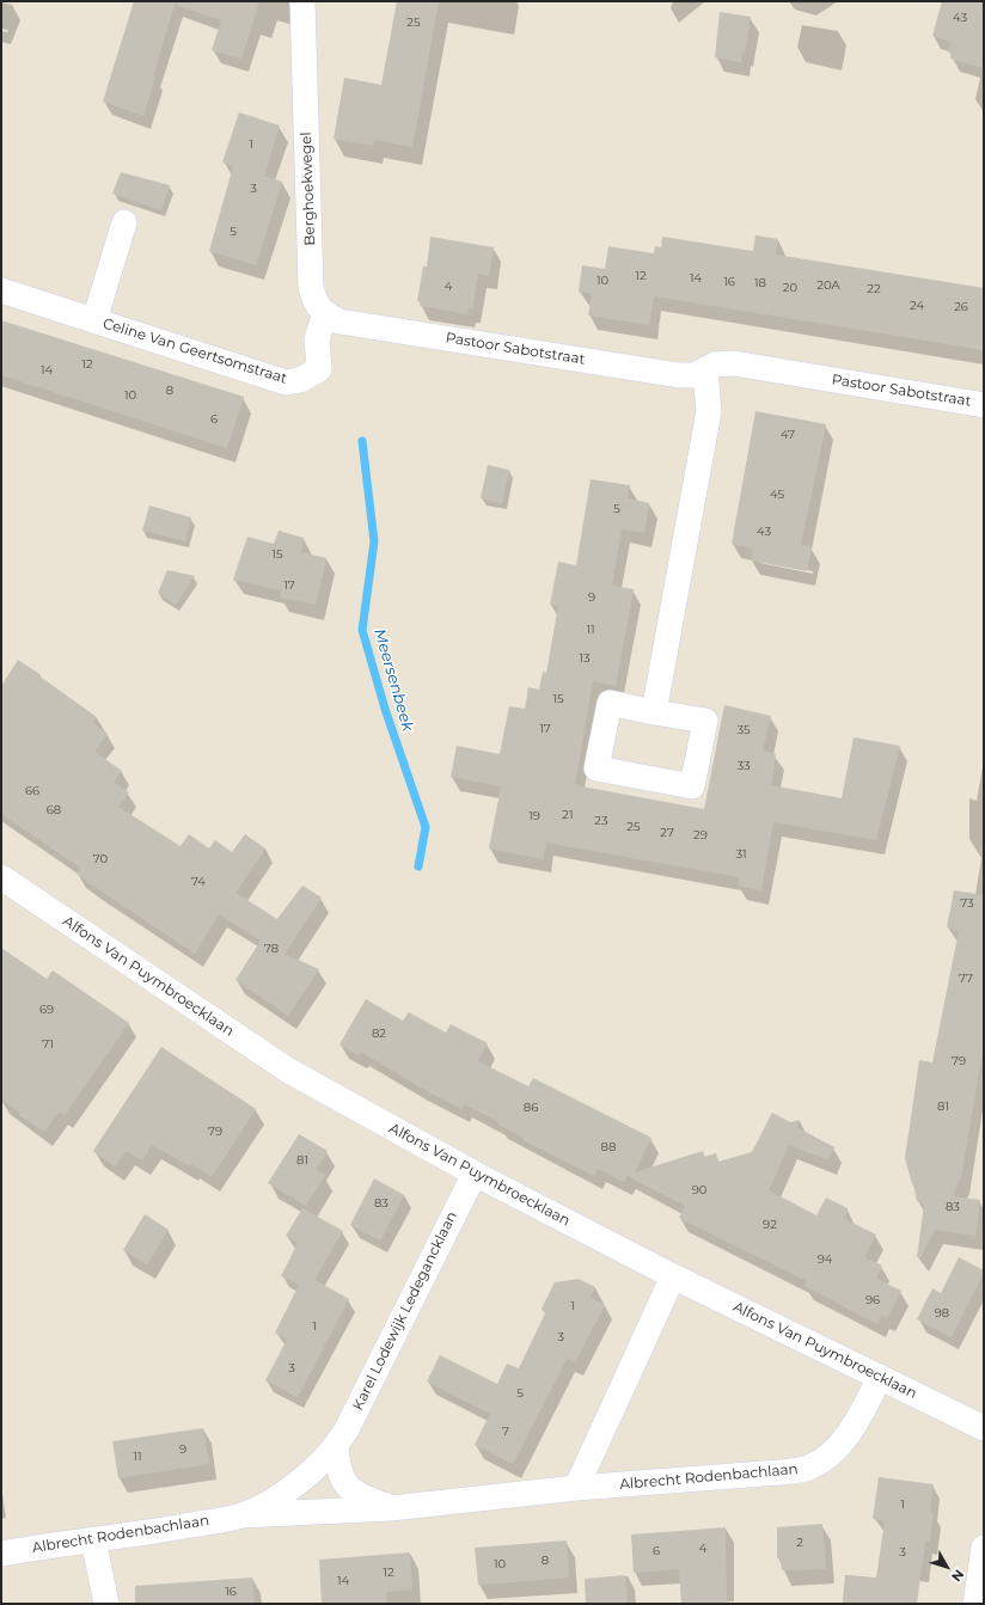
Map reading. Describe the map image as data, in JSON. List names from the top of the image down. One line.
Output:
{"streets":{"street":["Berghoekwegel","Pastoor Sabotstraat","Celine Van Geertsomstraat","Alfons Van Puymbroecklaan","Karel Lodewijk Ledegancklaan","Albrecht Rodenbachlaan"]},"crossings":[["Berghoekwegel","Pastoor Sabotstraat"],["Berghoekwegel","Celine Van Geertsomstraat"],["Pastoor Sabotstraat","Celine Van Geertsomstraat"],["Alfons Van Puymbroecklaan","Karel Lodewijk Ledegancklaan"],["Alfons Van Puymbroecklaan","Albrecht Rodenbachlaan"],["Karel Lodewijk Ledegancklaan","Albrecht Rodenbachlaan"]],"water":["Meersenbeek"],"house_numbers":["43","25","1","3","5","12","14","10","16","18","20A","4","20","22","24","26","12","14","8","10","6","47","45","5","43","15","17","9","11","13","15","17","35","33","66","68","21","19","23","25","27","29","31","70","74","73","78","77","69","82","71","79","81","86","79","88","81","90","83","83","92","94","96","1","98","1","3","3","5","7","9","11","1","2","4","6","3","8","10","12","14","16"],"north":"bottom right"}
